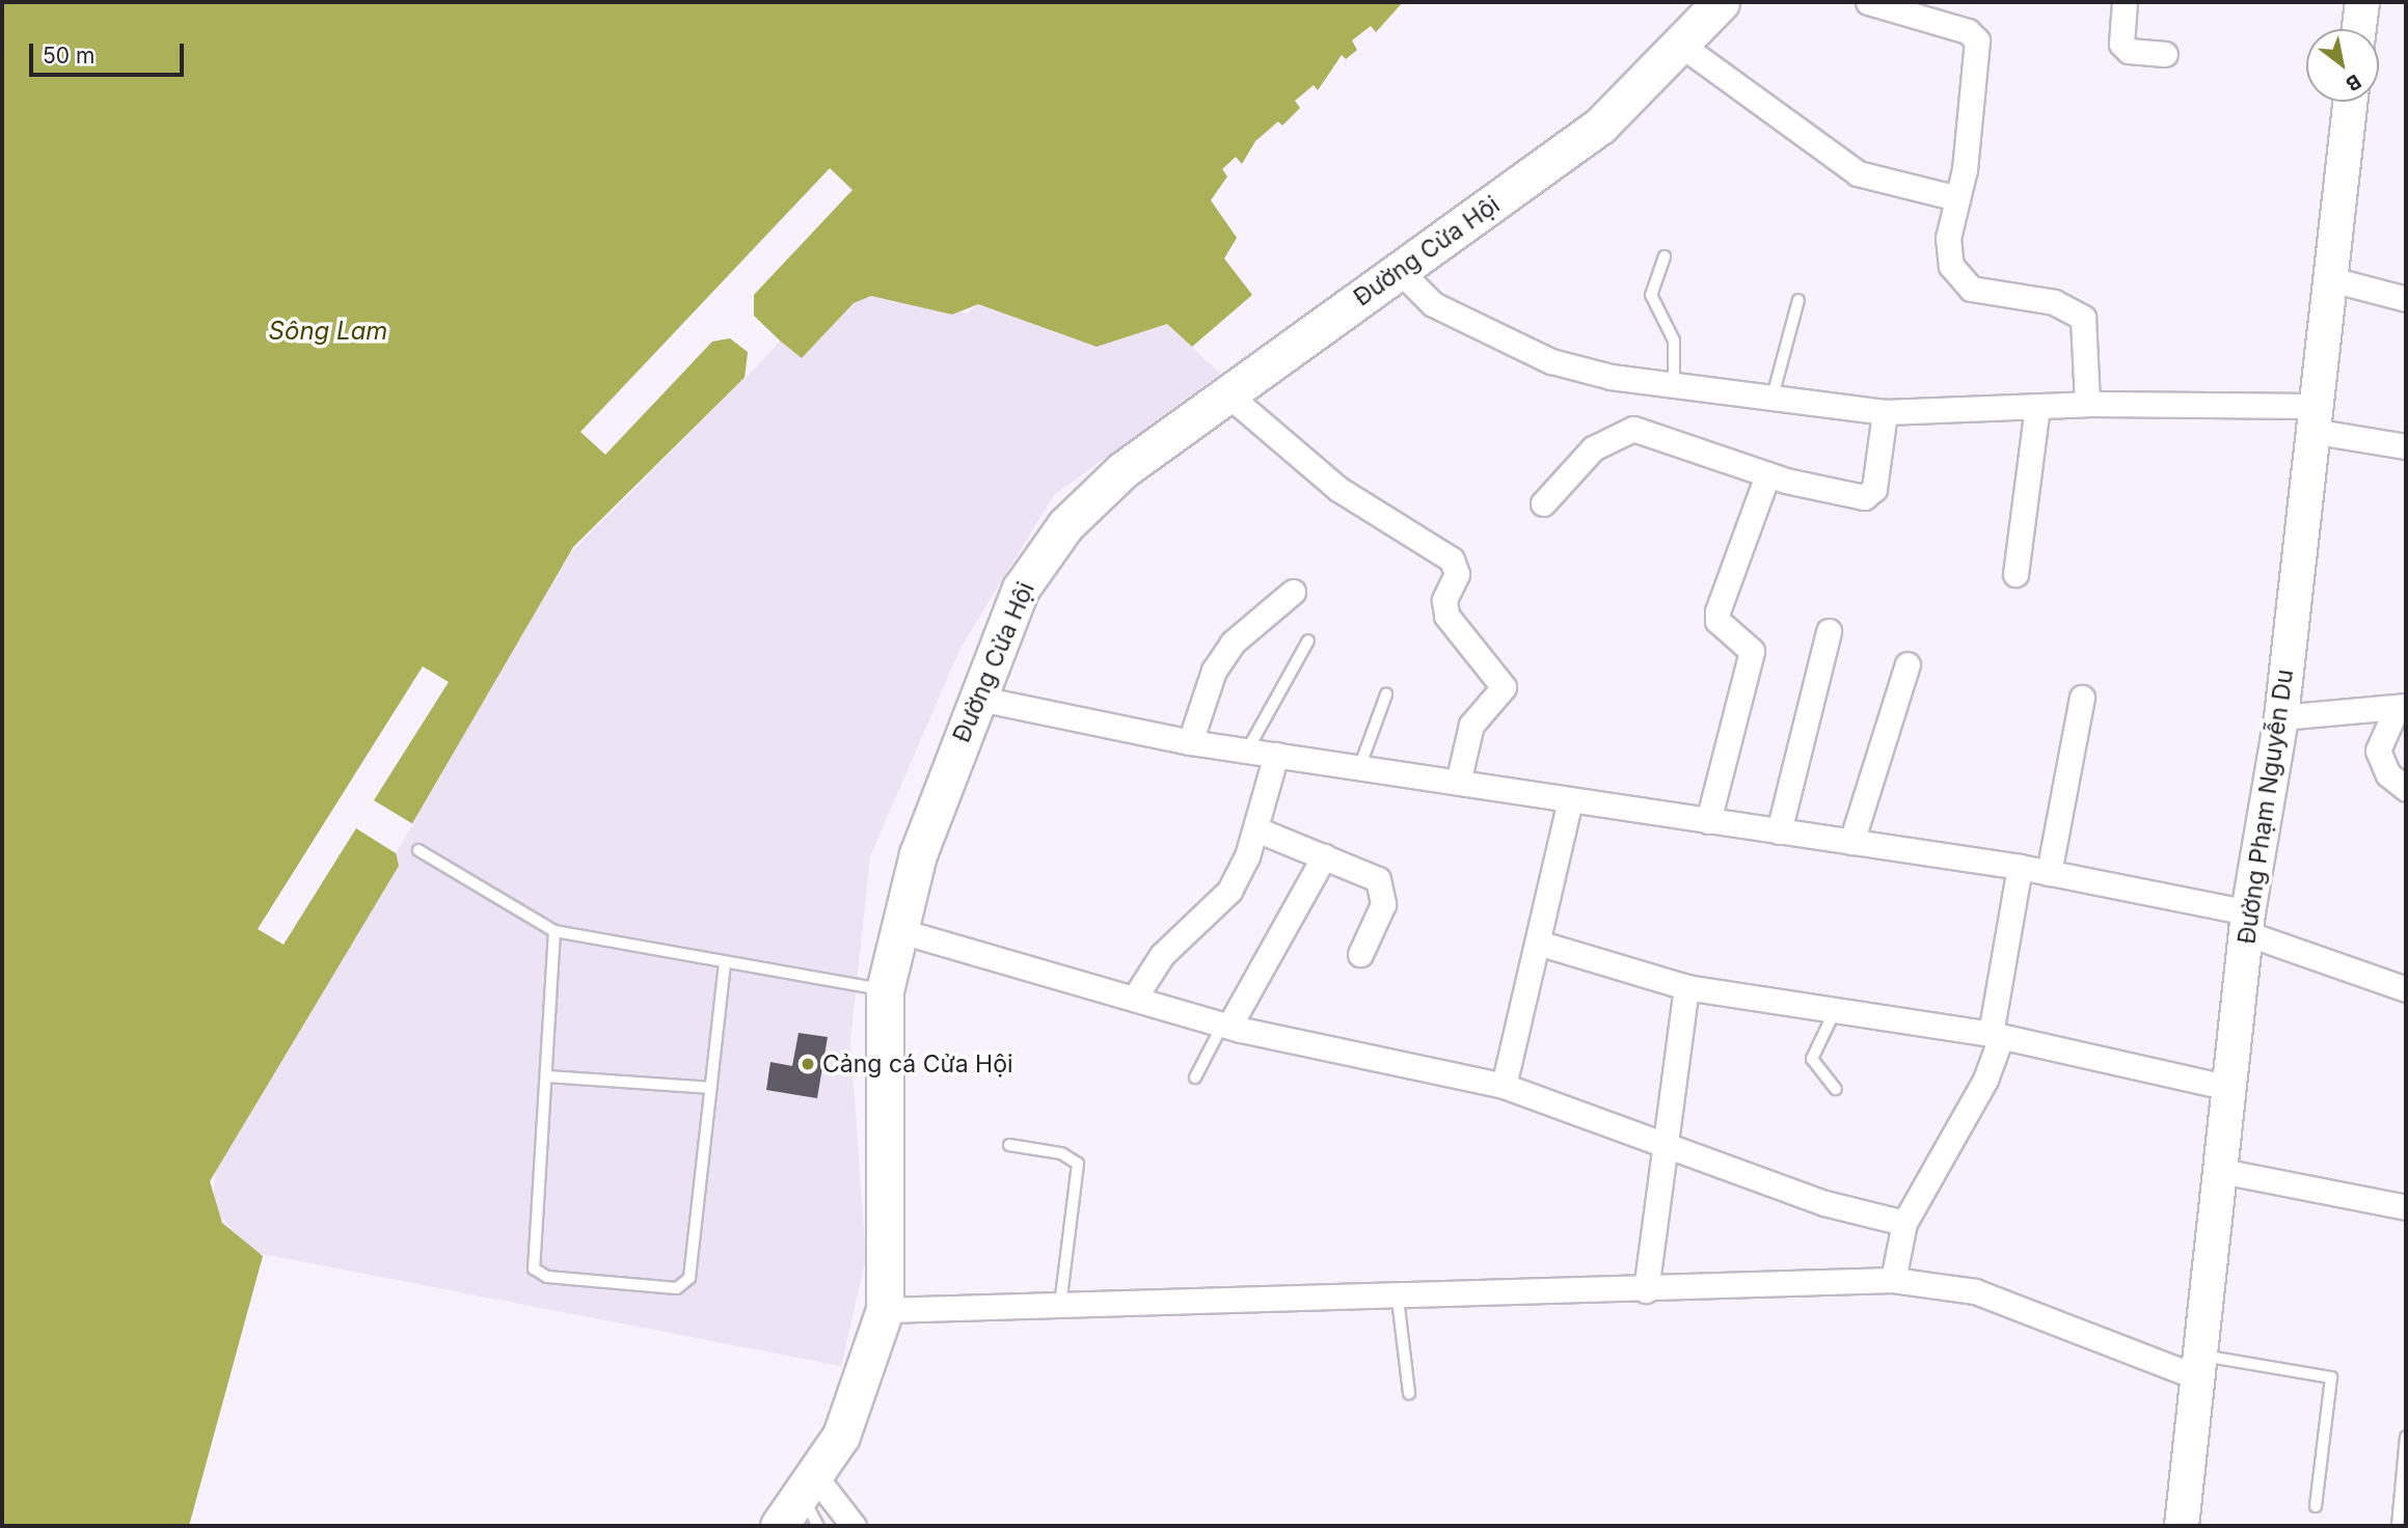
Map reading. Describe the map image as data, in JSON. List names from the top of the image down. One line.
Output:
{"streets":{"main road":["Đường Cửa Hội","Đường Phạm Nguyễn Du"]},"water":["Sông Lam"],"places":["Cảng cá Cửa Hội"],"scale_bar":"50 m","north":"bottom right"}
